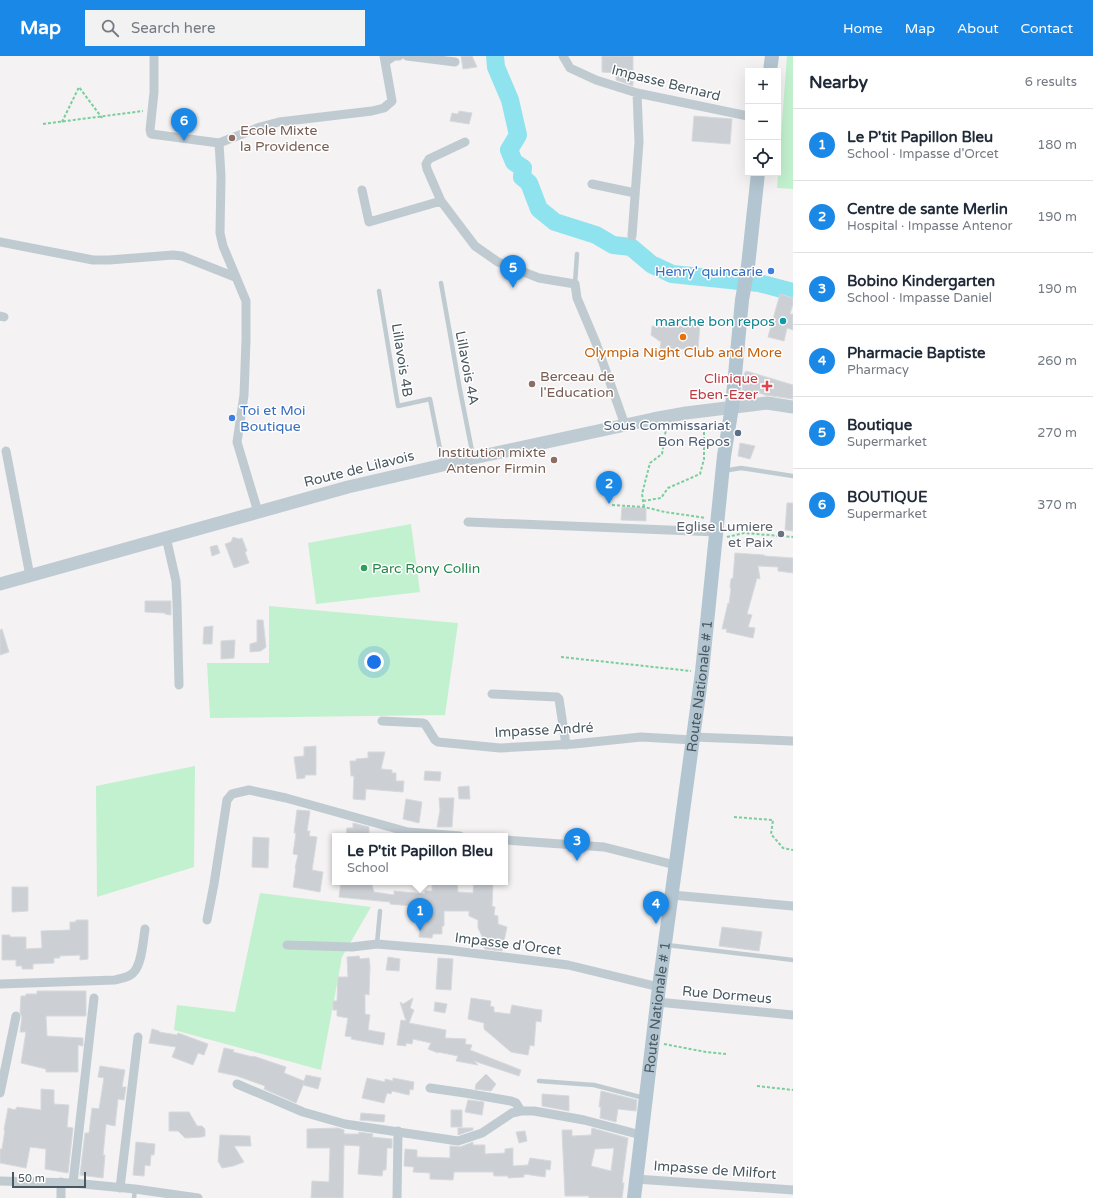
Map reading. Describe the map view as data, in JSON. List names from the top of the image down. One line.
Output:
{"streets":{"main road":["Route de Lilavois","Route Nationale # 1"],"street":["Impasse Bernard","Impasse André","Impasse d'Orcet","Rue Dormeus","Impasse de Milfort"],"lane":["Lillavois 4B","Lillavois 4A"]},"crossings":[["Lillavois 4B","Route de Lilavois"],["Lillavois 4A","Route de Lilavois"],["Route de Lilavois","Route Nationale # 1"],["Route Nationale # 1","Impasse André"],["Route Nationale # 1","Impasse d'Orcet"],["Route Nationale # 1","Rue Dormeus"],["Route Nationale # 1","Impasse de Milfort"]],"places":{"other":["Ecole Mixte la Providence","Henry' quincarie","marche bon repos","Olympia Night Club and More","Berceau de l'Education","Toi et Moi Boutique","Sous Commissariat Bon Repos","Institution mixte Antenor Firmin","Eglise Lumiere et Paix","Parc Rony Collin"],"health":["Clinique Eben-Ezer"]},"scale_bar":"50 m","page":{"header":"Map","search":"Search here","nav":["Home","Map","About","Contact"],"heading":["Nearby","6 results"],"map_buttons":["+","−"],"pins":["6","5","2","3","4","1"],"list":[{"mark":"1","name":"Le P'tit Papillon Bleu","note":"School · Impasse d'Orcet","value":"180 m"},{"mark":"2","name":"Centre de sante Merlin","note":"Hospital · Impasse Antenor","value":"190 m"},{"mark":"3","name":"Bobino Kindergarten","note":"School · Impasse Daniel","value":"190 m"},{"mark":"4","name":"Pharmacie Baptiste","note":"Pharmacy","value":"260 m"},{"mark":"5","name":"Boutique","note":"Supermarket","value":"270 m"},{"mark":"6","name":"BOUTIQUE","note":"Supermarket","value":"370 m"}],"popup":["Le P'tit Papillon Bleu","School"],"scale":"50 m"}}
